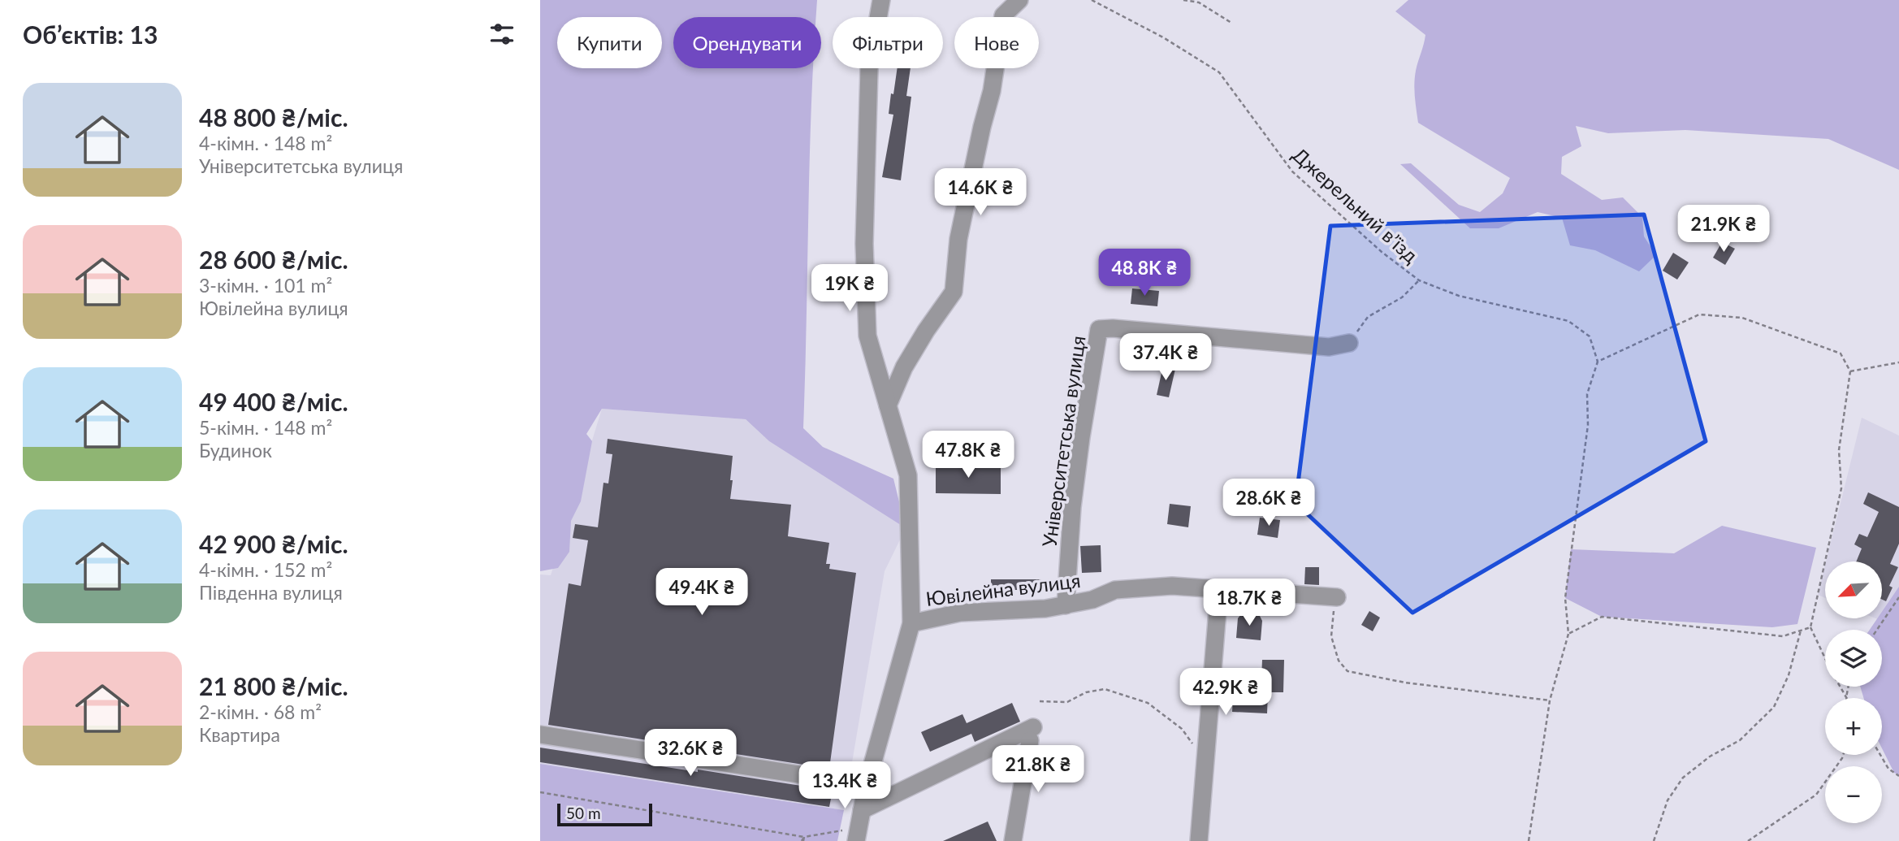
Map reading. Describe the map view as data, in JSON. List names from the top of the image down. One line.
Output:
{"streets":{"street":["Університетська вулиця","Ювілейна вулиця"],"path":["Джерельний в’їзд"]},"crossings":[["Університетська вулиця","Ювілейна вулиця"]],"scale_bar":"50 m","north":"bottom left","page":{"heading":"Об’єктів: 13","chip":["Купити","Орендувати","Фільтри","Нове"],"list":[{"name":"48 800 ₴/міс.","note":"4-кімн. · 148 m² · Університетська вулиця"},{"name":"28 600 ₴/міс.","note":"3-кімн. · 101 m² · Ювілейна вулиця"},{"name":"49 400 ₴/міс.","note":"5-кімн. · 148 m² · Будинок"},{"name":"42 900 ₴/міс.","note":"4-кімн. · 152 m² · Південна вулиця"},{"name":"21 800 ₴/міс.","note":"2-кімн. · 68 m² · Квартира"}],"price":["14.6K ₴","21.9K ₴","48.8K ₴","19K ₴","37.4K ₴","47.8K ₴","28.6K ₴","49.4K ₴","18.7K ₴","42.9K ₴","32.6K ₴","21.8K ₴","13.4K ₴"],"map_buttons":["+","−"],"scale":"50 m"}}
